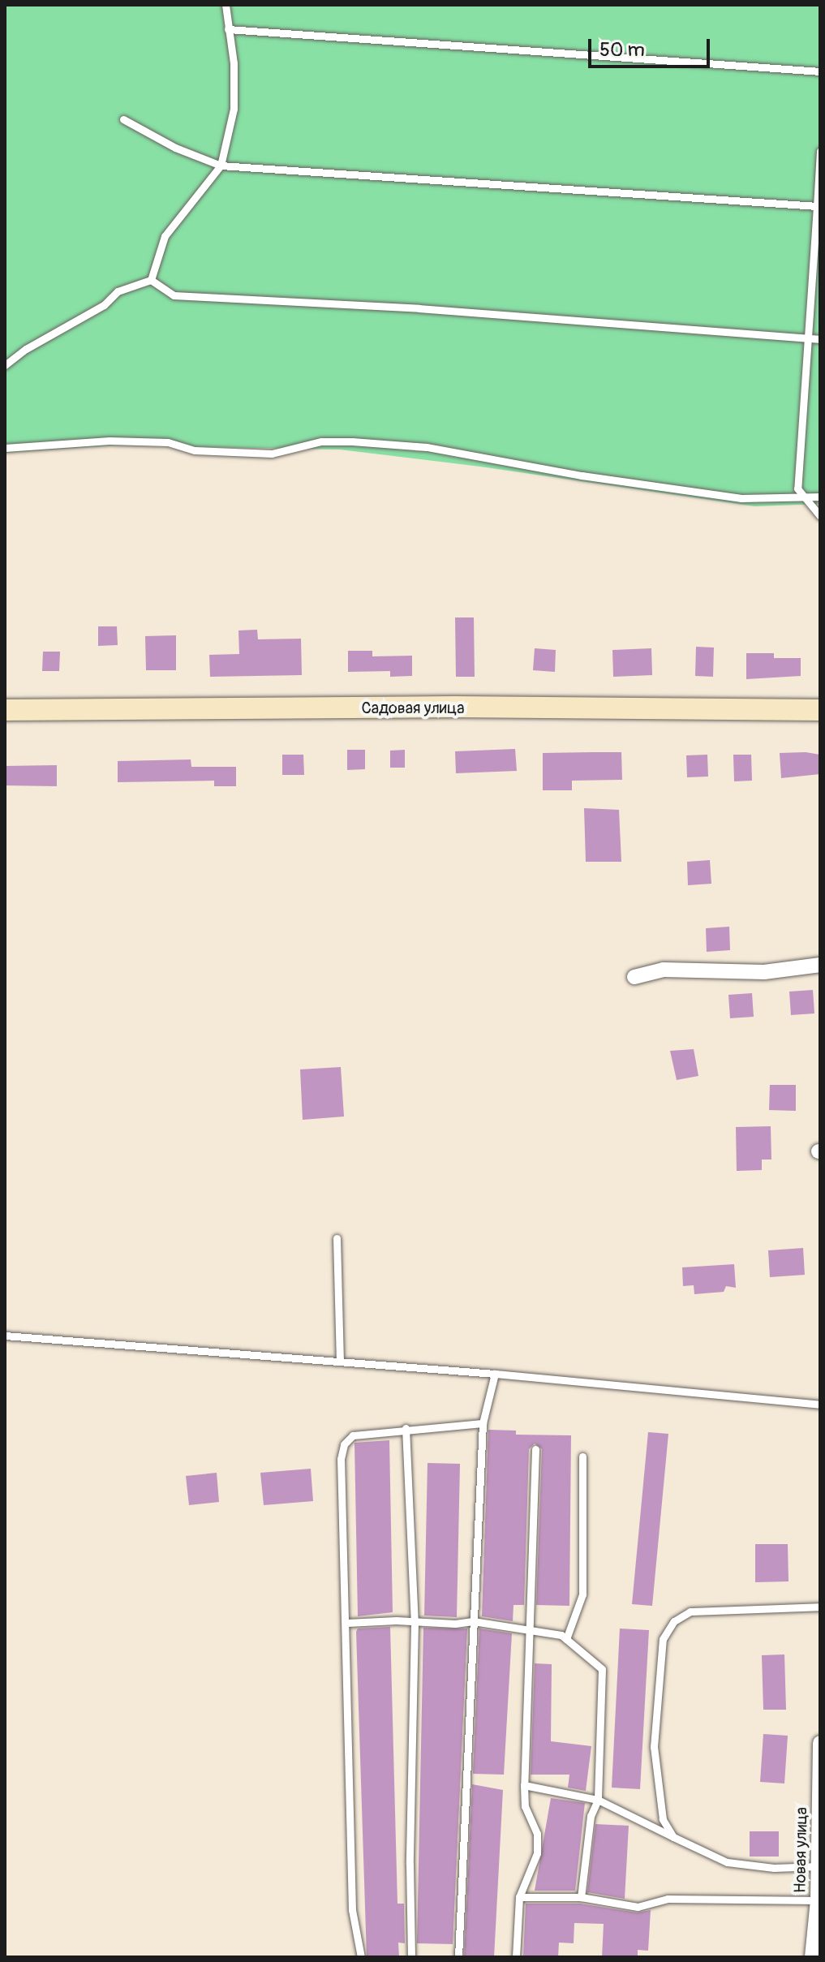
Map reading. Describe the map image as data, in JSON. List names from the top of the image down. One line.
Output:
{"streets":{"main road":["Садовая улица"],"street":["Новая улица"]},"scale_bar":"50 m"}
